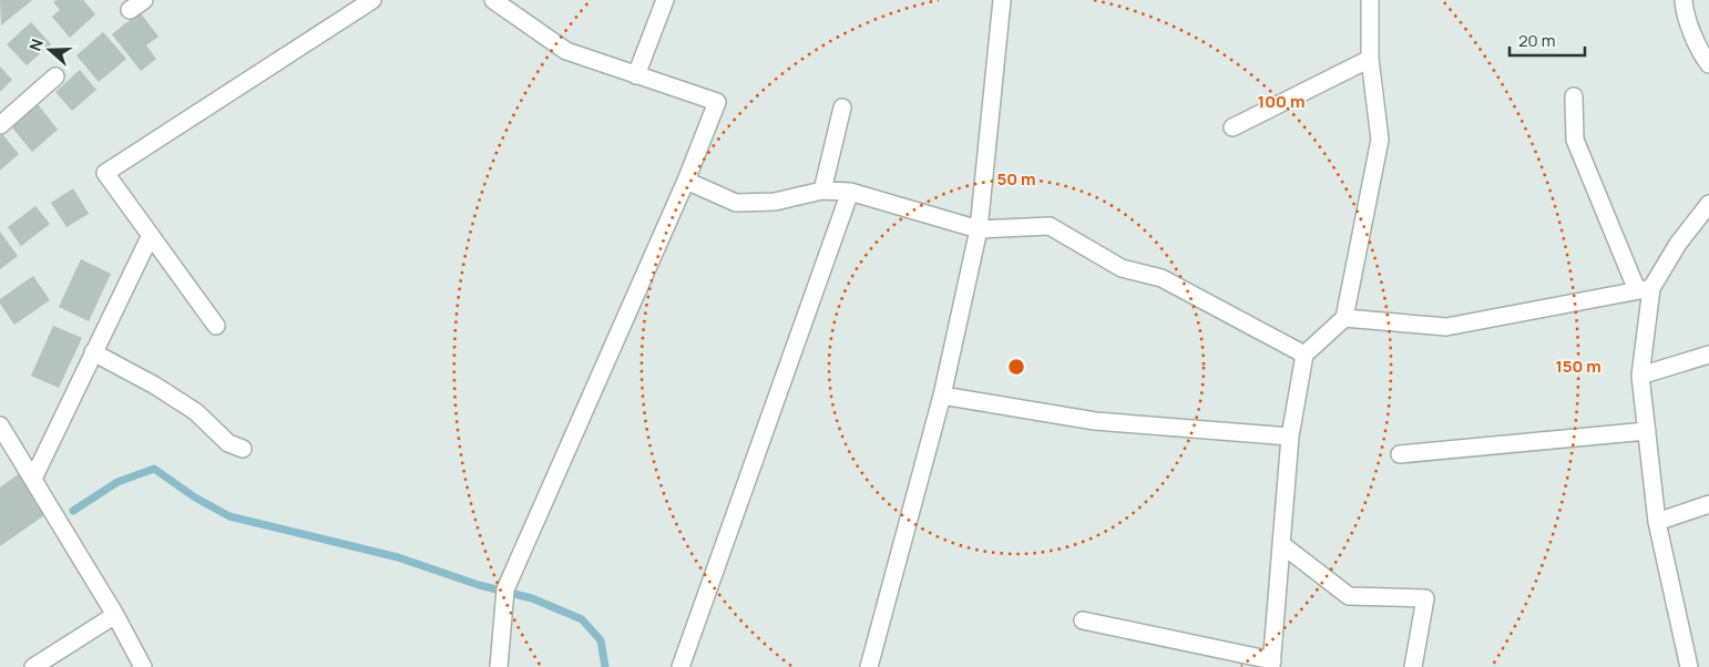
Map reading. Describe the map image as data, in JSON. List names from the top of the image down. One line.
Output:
{"scale_bar":"20 m","north":"left","rings":["100 m","50 m","150 m"]}
